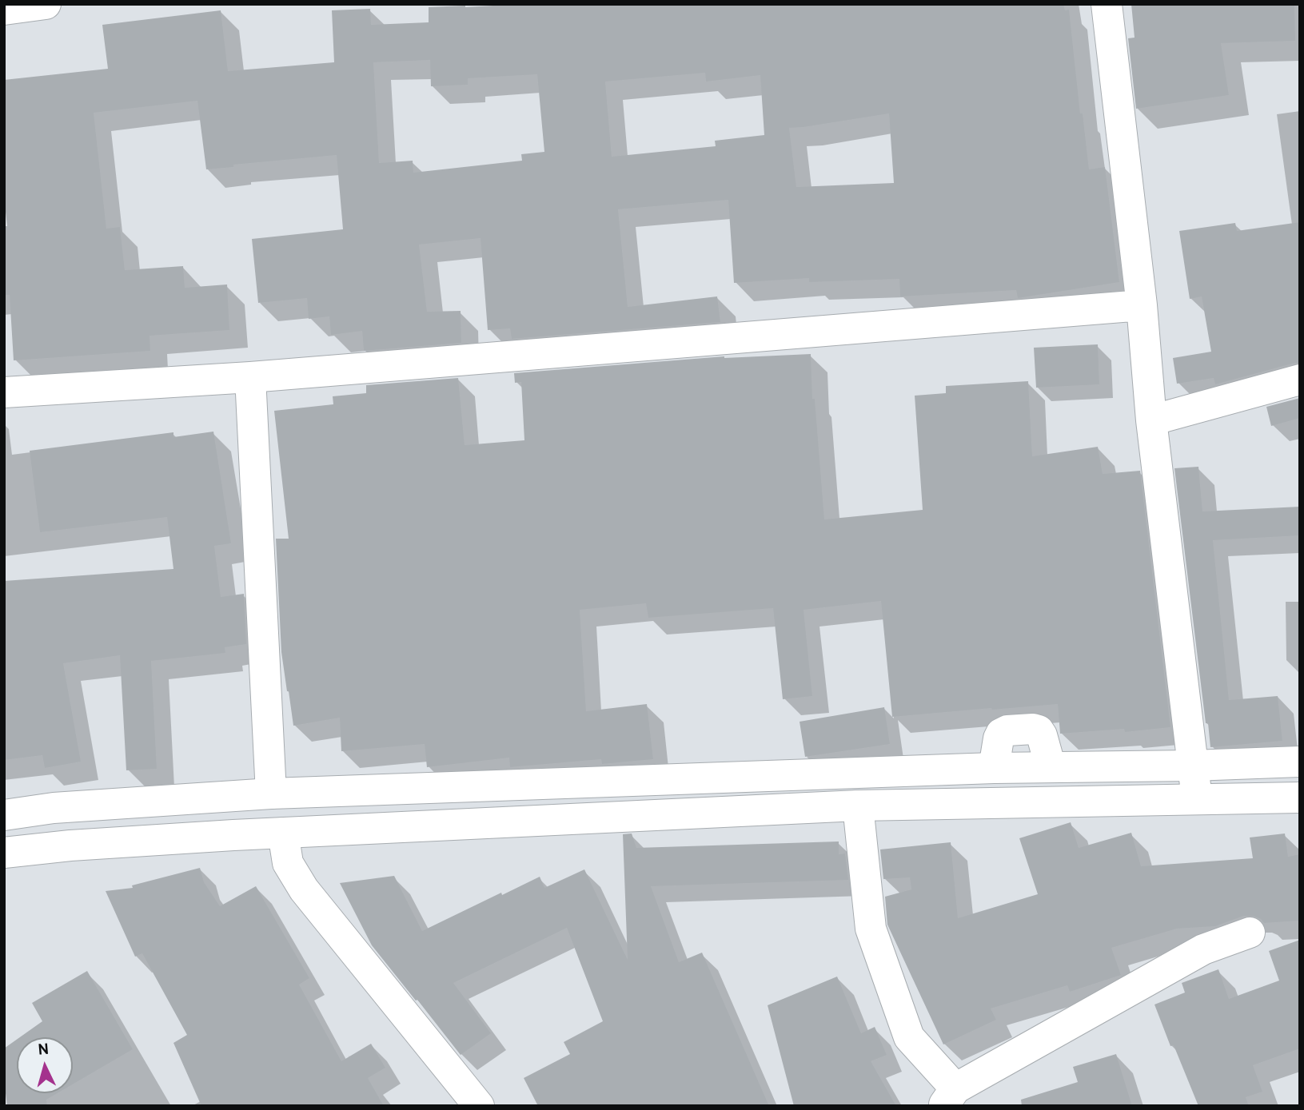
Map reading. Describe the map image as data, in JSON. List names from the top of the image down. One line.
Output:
{"north":"top"}
